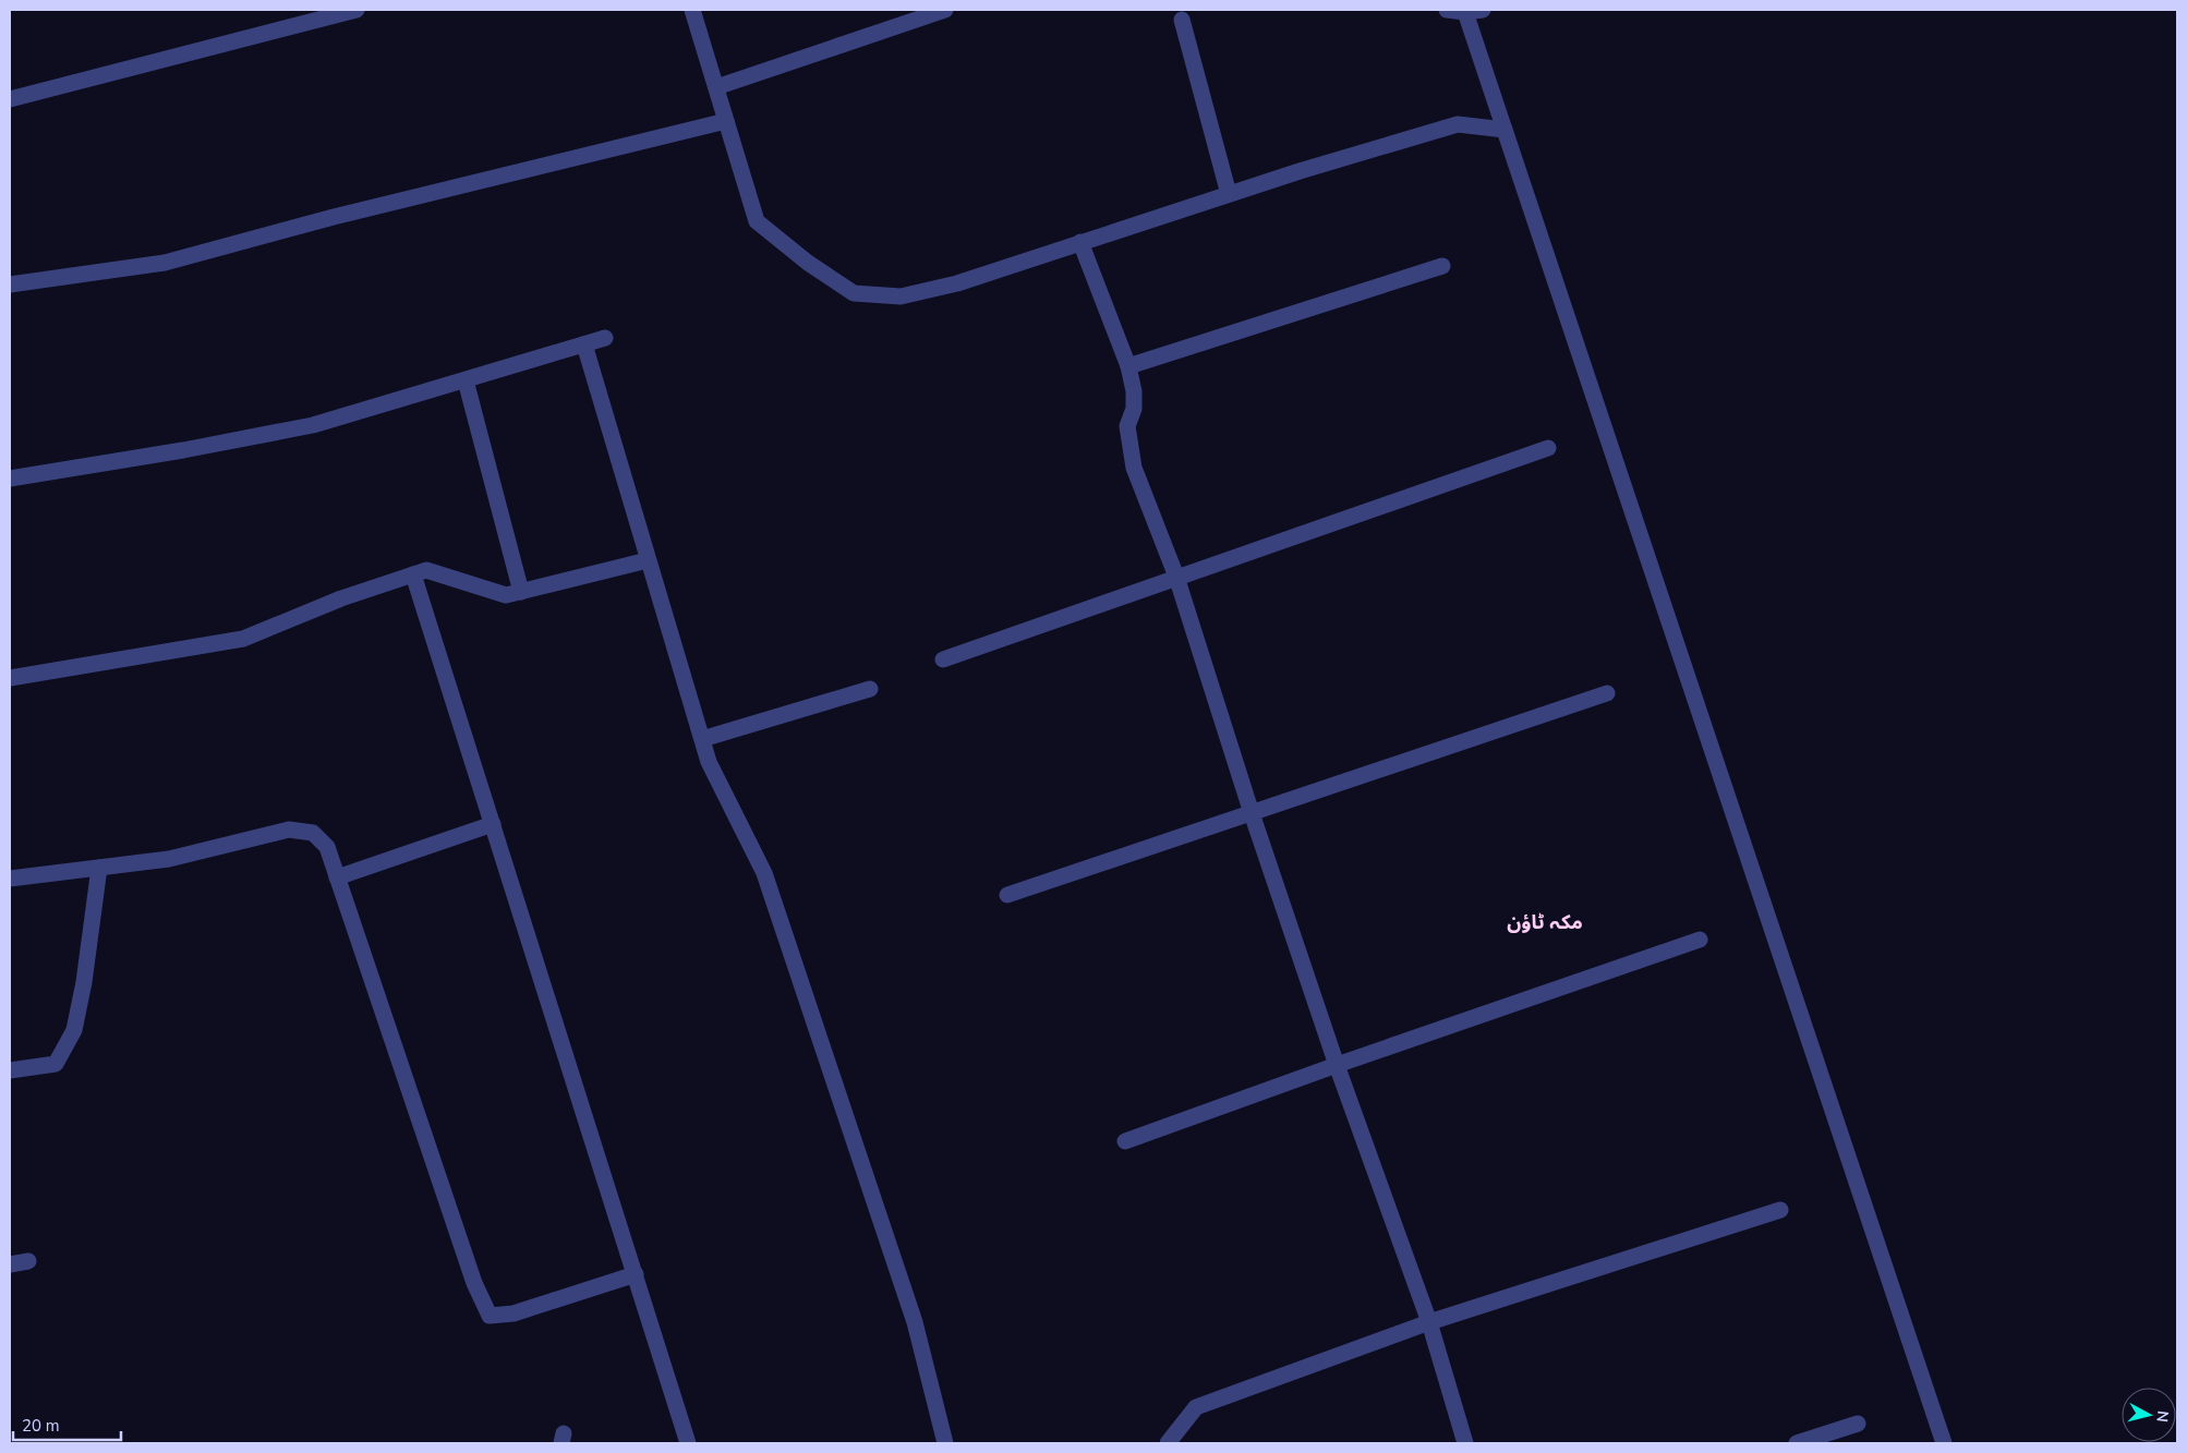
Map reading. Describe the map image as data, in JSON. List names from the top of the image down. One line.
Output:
{"districts":["مکہ ٹاؤن"],"scale_bar":"20 m","north":"right"}
